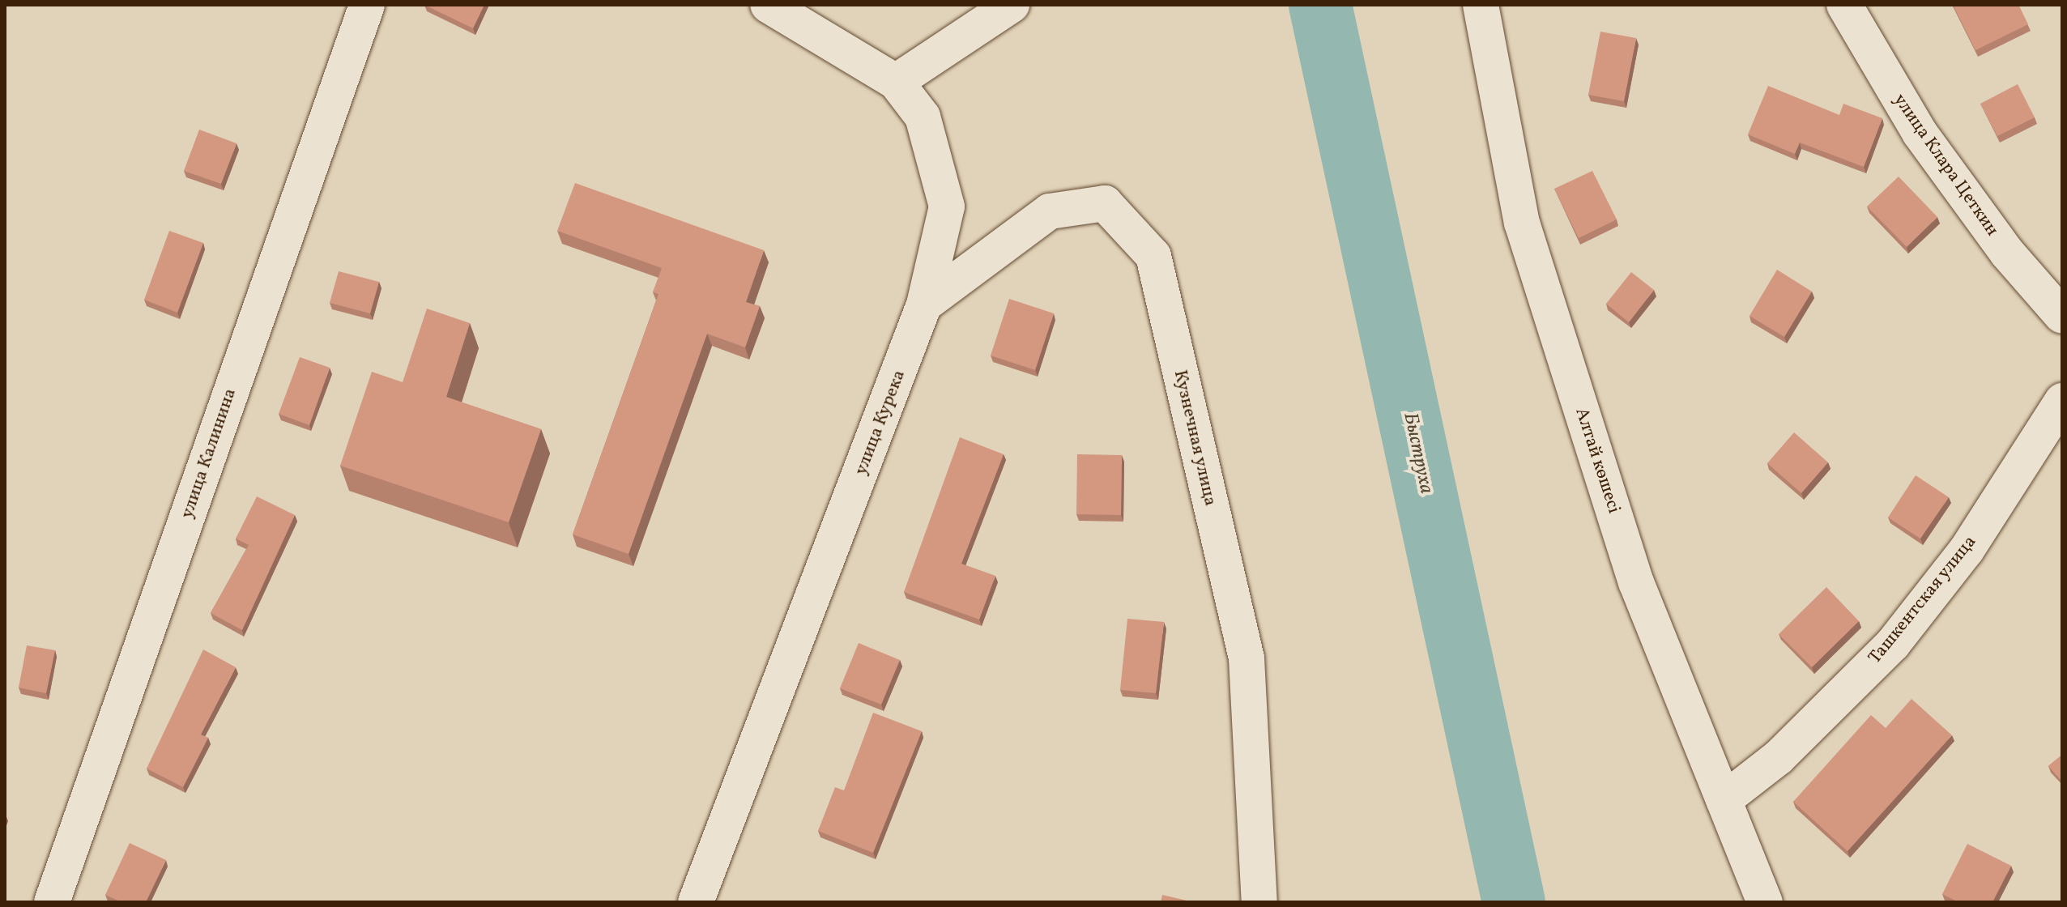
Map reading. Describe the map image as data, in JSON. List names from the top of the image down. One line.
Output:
{"streets":{"street":["улица Клара Цеткин","улица Курека","Кузнечная улица","улица Калинина","Алтай көшесі","Ташкентская улица"]},"crossings":[["улица Курека","Кузнечная улица"],["Алтай көшесі","Ташкентская улица"]],"water":["Быструха"]}
